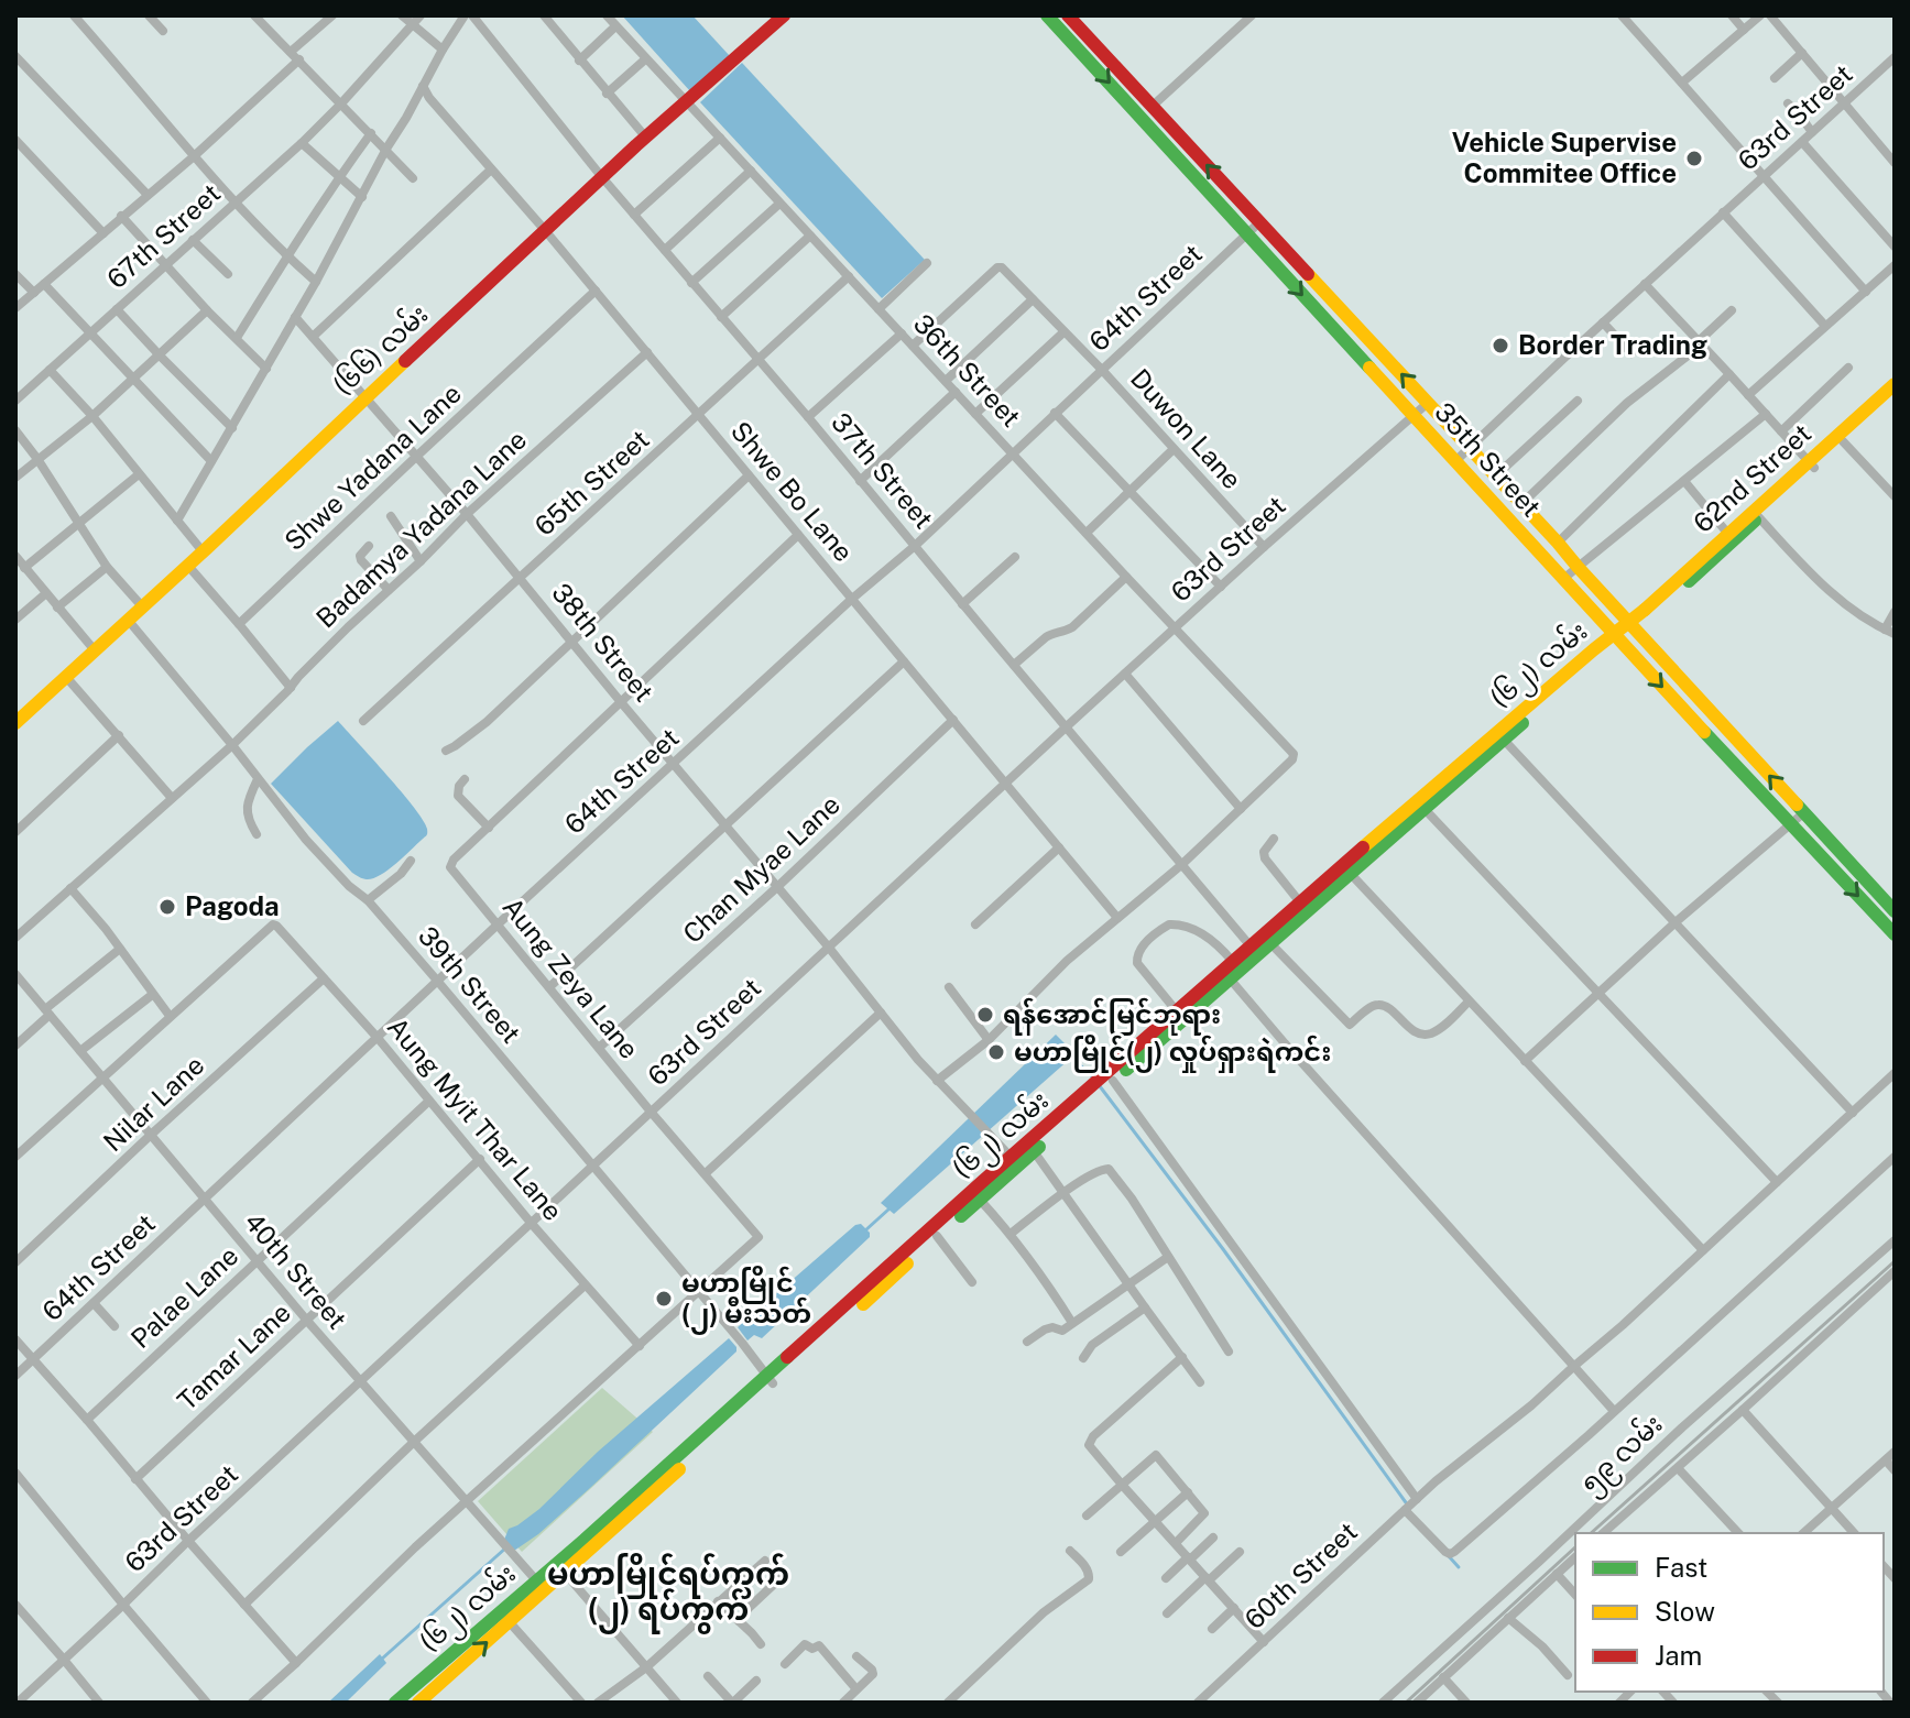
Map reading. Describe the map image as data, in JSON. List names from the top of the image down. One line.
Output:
{"streets":{"main road":["(၆၆) လမ်း","35th Street","62nd Street","(၆၂) လမ်း"],"street":["63rd Street","67th Street","64th Street","36th Street","Duwon Lane","Shwe Yadana Lane","37th Street","65th Street","Shwe Bo Lane","Badamya Yadana Lane","38th Street","Chan Myae Lane","Aung Zeya Lane","39th Street","Nilar Lane","Aung Myit Thar Lane","40th Street","Palae Lane","Tamar Lane","၅၉ လမ်း","60th Street"]},"crossings":[["63rd Street","36th Street"],["63rd Street","Duwon Lane"],["63rd Street","35th Street"],["63rd Street","37th Street"],["63rd Street","Shwe Bo Lane"],["63rd Street","38th Street"],["63rd Street","Aung Zeya Lane"],["63rd Street","39th Street"],["63rd Street","Aung Myit Thar Lane"],["63rd Street","40th Street"],["64th Street","36th Street"],["64th Street","Duwon Lane"],["64th Street","35th Street"],["64th Street","37th Street"],["64th Street","Shwe Bo Lane"],["64th Street","38th Street"],["64th Street","Aung Zeya Lane"],["64th Street","39th Street"],["64th Street","Aung Myit Thar Lane"],["64th Street","40th Street"],["(၆၆) လမ်း","36th Street"],["(၆၆) လမ်း","37th Street"],["(၆၆) လမ်း","Shwe Bo Lane"],["(၆၆) လမ်း","38th Street"],["(၆၆) လမ်း","39th Street"],["36th Street","Duwon Lane"],["36th Street","65th Street"],["35th Street","(၆၂) လမ်း"],["Shwe Yadana Lane","Shwe Bo Lane"],["Shwe Yadana Lane","38th Street"],["37th Street","65th Street"],["37th Street","(၆၂) လမ်း"],["62nd Street","(၆၂) လမ်း"],["65th Street","Shwe Bo Lane"],["65th Street","38th Street"],["Shwe Bo Lane","Badamya Yadana Lane"],["Shwe Bo Lane","Chan Myae Lane"],["Badamya Yadana Lane","38th Street"],["Badamya Yadana Lane","39th Street"],["38th Street","(၆၂) လမ်း"],["38th Street","Chan Myae Lane"],["(၆၂) လမ်း","39th Street"],["(၆၂) လမ်း","40th Street"],["Chan Myae Lane","Aung Zeya Lane"],["Aung Zeya Lane","39th Street"],["Nilar Lane","Aung Myit Thar Lane"],["Nilar Lane","40th Street"],["Aung Myit Thar Lane","Palae Lane"],["Aung Myit Thar Lane","Tamar Lane"],["40th Street","Palae Lane"],["40th Street","Tamar Lane"]],"districts":["မဟာမြိုင်ရပ်ကွက် (၂) ရပ်ကွက်"],"places":["Vehicle Supervise Commitee Office","Border Trading","Pagoda","ရန်အောင်မြင်ဘုရား","မဟာမြိုင်(၂) လှုပ်ရှားရဲကင်း","မဟာမြိုင် (၂) မီးသတ်"],"legend":["Fast","Slow","Jam"]}
